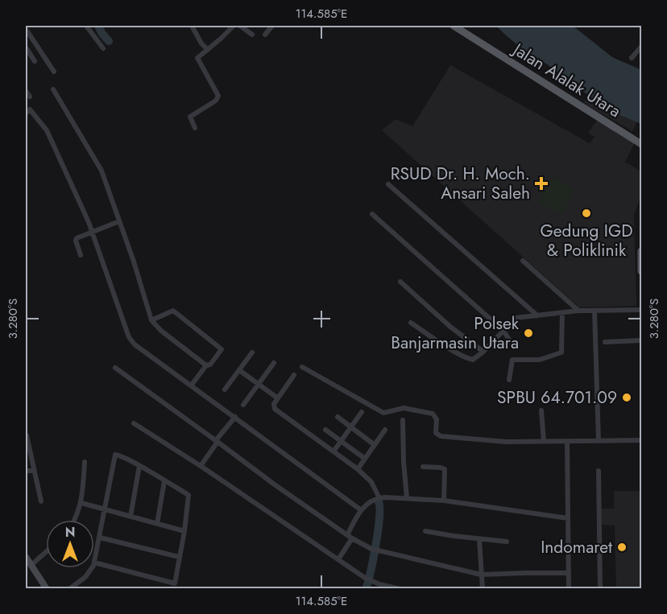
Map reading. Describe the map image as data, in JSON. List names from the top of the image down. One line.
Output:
{"streets":{"main road":["Jalan Alalak Utara"]},"places":{"health":["RSUD Dr. H. Moch. Ansari Saleh"],"other":["Gedung IGD & Poliklinik","Polsek Banjarmasin Utara","SPBU 64.701.09","Indomaret"]},"north":"top","coordinates":["114.585°E","3.280°S"]}
